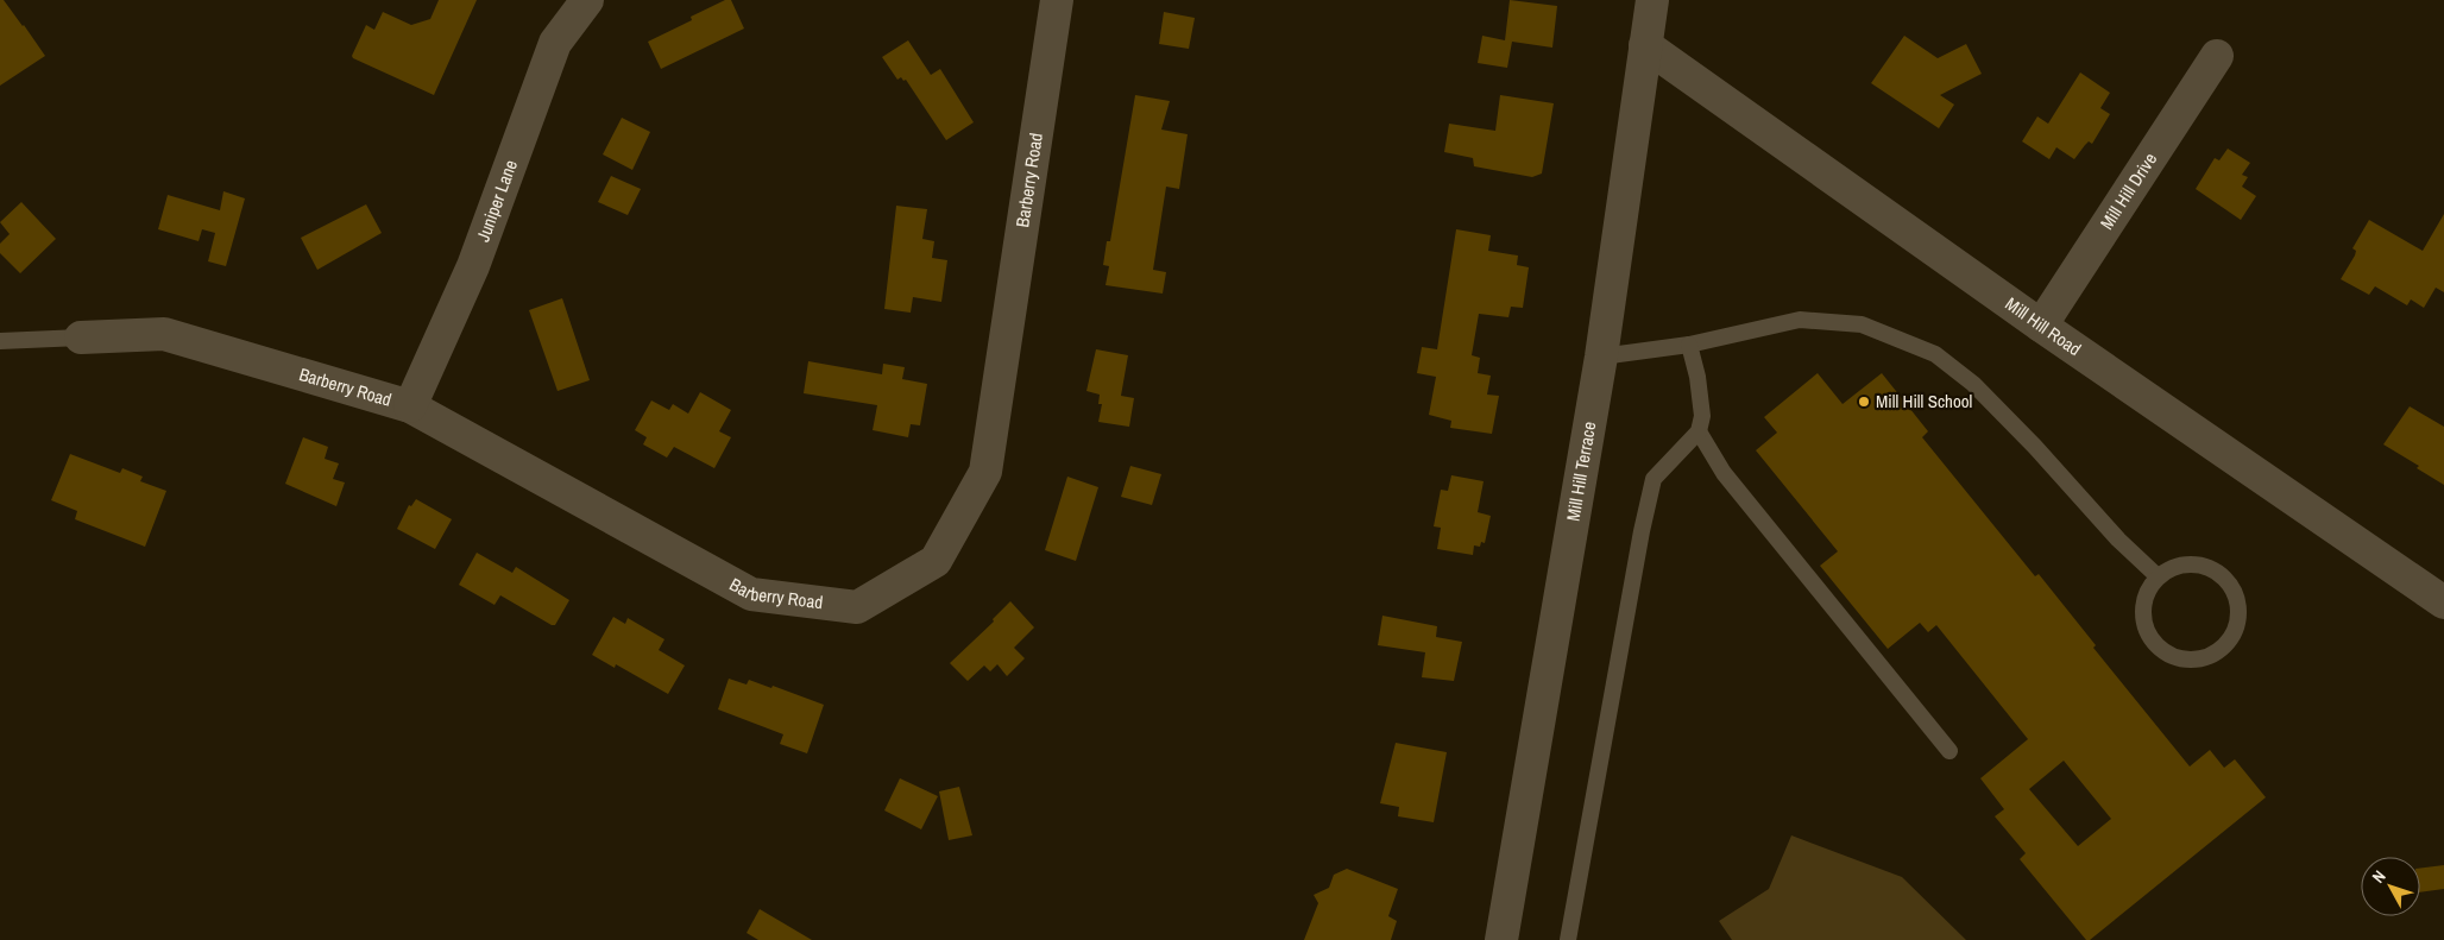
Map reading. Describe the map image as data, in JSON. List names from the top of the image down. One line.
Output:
{"streets":{"street":["Barberry Road","Mill Hill Drive","Juniper Lane","Mill Hill Road","Mill Hill Terrace"]},"crossings":[["Barberry Road","Juniper Lane"],["Mill Hill Drive","Mill Hill Road"],["Mill Hill Road","Mill Hill Terrace"]],"places":["Mill Hill School"],"north":"top left"}
